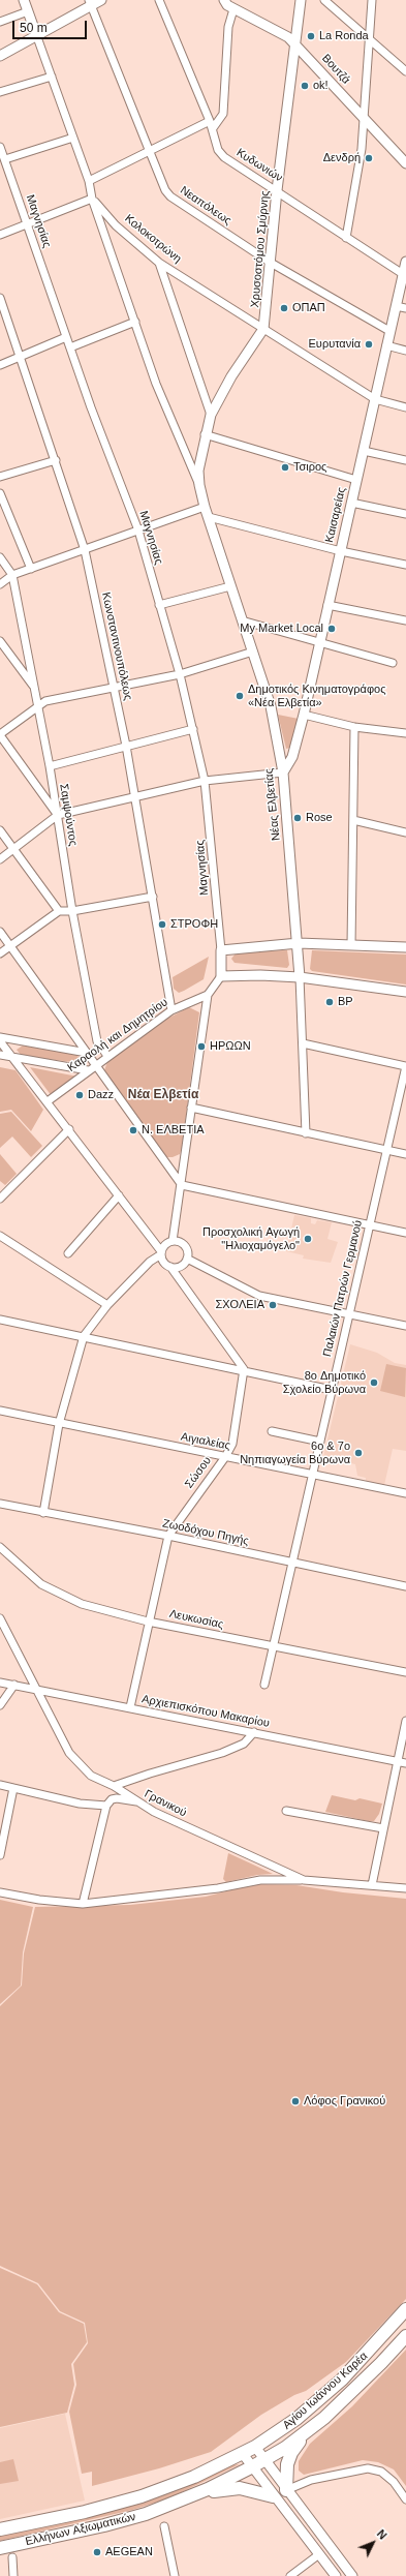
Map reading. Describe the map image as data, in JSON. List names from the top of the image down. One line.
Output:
{"streets":{"main road":["Αγίου Ιωάννου Καρέα","Ελλήνων Αξιωματικών"],"street":["Βουτζά","Κυδωνιών","Νεαπόλεως","Μαγνησίας","Κολοκοτρώνη","Χρυσοστόμου Σμύρνης","Καισαρείας","Κωνσταντινουπόλεως","Νέας Ελβετίας","Σαμψούντος","Καραολή και Δημητρίου","Παλαιών Πατρών Γερμανού","Αιγιαλείας","Σώσου","Ζωοδόχου Πηγής","Λευκωσίας","Αρχιεπισκόπου Μακαρίου","Γρανικού"]},"crossings":[["Βουτζά","Χρυσοστόμου Σμύρνης"],["Κυδωνιών","Χρυσοστόμου Σμύρνης"],["Κυδωνιών","Καισαρείας"],["Νεαπόλεως","Χρυσοστόμου Σμύρνης"],["Νεαπόλεως","Καισαρείας"],["Κολοκοτρώνη","Χρυσοστόμου Σμύρνης"],["Κολοκοτρώνη","Καισαρείας"],["Χρυσοστόμου Σμύρνης","Νέας Ελβετίας"],["Καισαρείας","Νέας Ελβετίας"],["Κωνσταντινουπόλεως","Καραολή και Δημητρίου"],["Σαμψούντος","Καραολή και Δημητρίου"],["Παλαιών Πατρών Γερμανού","Αιγιαλείας"],["Παλαιών Πατρών Γερμανού","Ζωοδόχου Πηγής"],["Παλαιών Πατρών Γερμανού","Λευκωσίας"],["Αιγιαλείας","Σώσου"],["Σώσου","Ζωοδόχου Πηγής"],["Σώσου","Λευκωσίας"],["Σώσου","Αρχιεπισκόπου Μακαρίου"],["Αρχιεπισκόπου Μακαρίου","Γρανικού"],["Αγίου Ιωάννου Καρέα","Ελλήνων Αξιωματικών"]],"districts":["Νέα Ελβετία"],"places":["La Ronda","ok!","Δενδρή","ΟΠΑΠ","Ευρυτανία","Τσιρος","My Market Local","Δημοτικός Κινηματογράφος «Νέα Ελβετία»","Rose","ΣΤΡΟΦΗ","BP","ΗΡΩΩΝ","Dazz","Ν. ΕΛΒΕΤΙΑ","Προσχολική Αγωγή \"Ηλιοχαμόγελο\"","ΣΧΟΛΕΙΑ","8ο Δημοτικό Σχολείο Βύρωνα","6ο & 7ο Νηπιαγωγεία Βύρωνα","Λόφος Γρανικού","AEGEAN"],"scale_bar":"50 m","north":"top right"}
